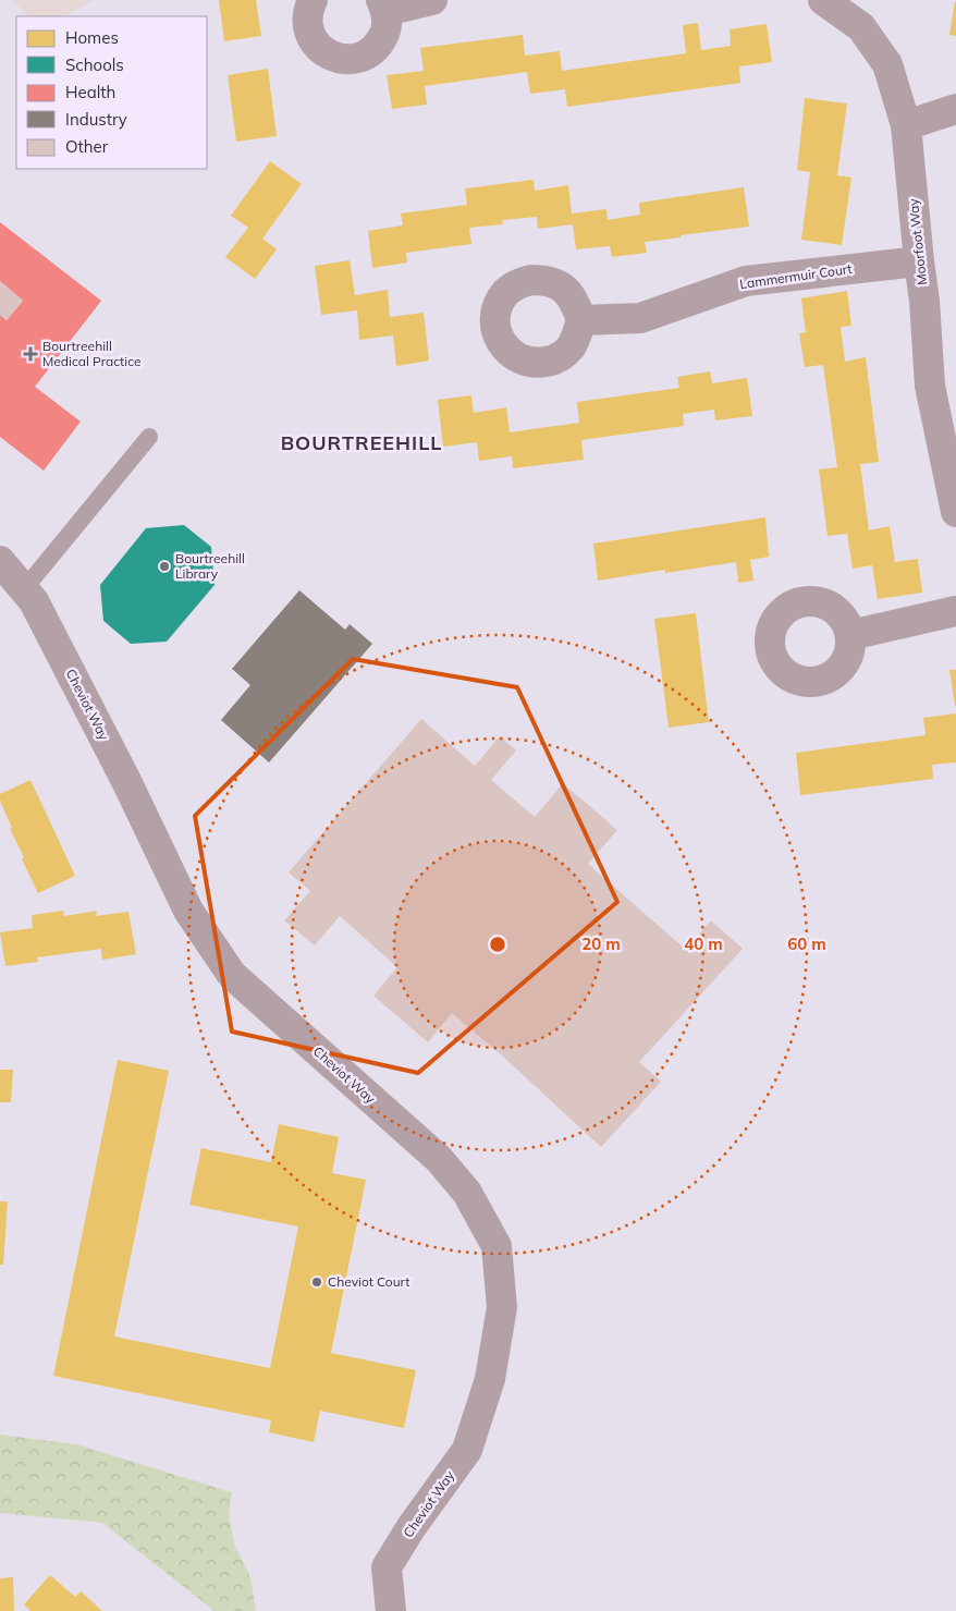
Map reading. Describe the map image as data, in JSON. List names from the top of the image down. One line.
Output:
{"streets":{"street":["Moorfoot Way","Lammermuir Court","Cheviot Way"]},"crossings":[["Moorfoot Way","Lammermuir Court"]],"districts":["BOURTREEHILL"],"places":{"health":["Bourtreehill Medical Practice"],"other":["Bourtreehill Library","Cheviot Court"]},"legend":["Homes","Schools","Health","Industry","Other"],"rings":["20 m","40 m","60 m"]}
